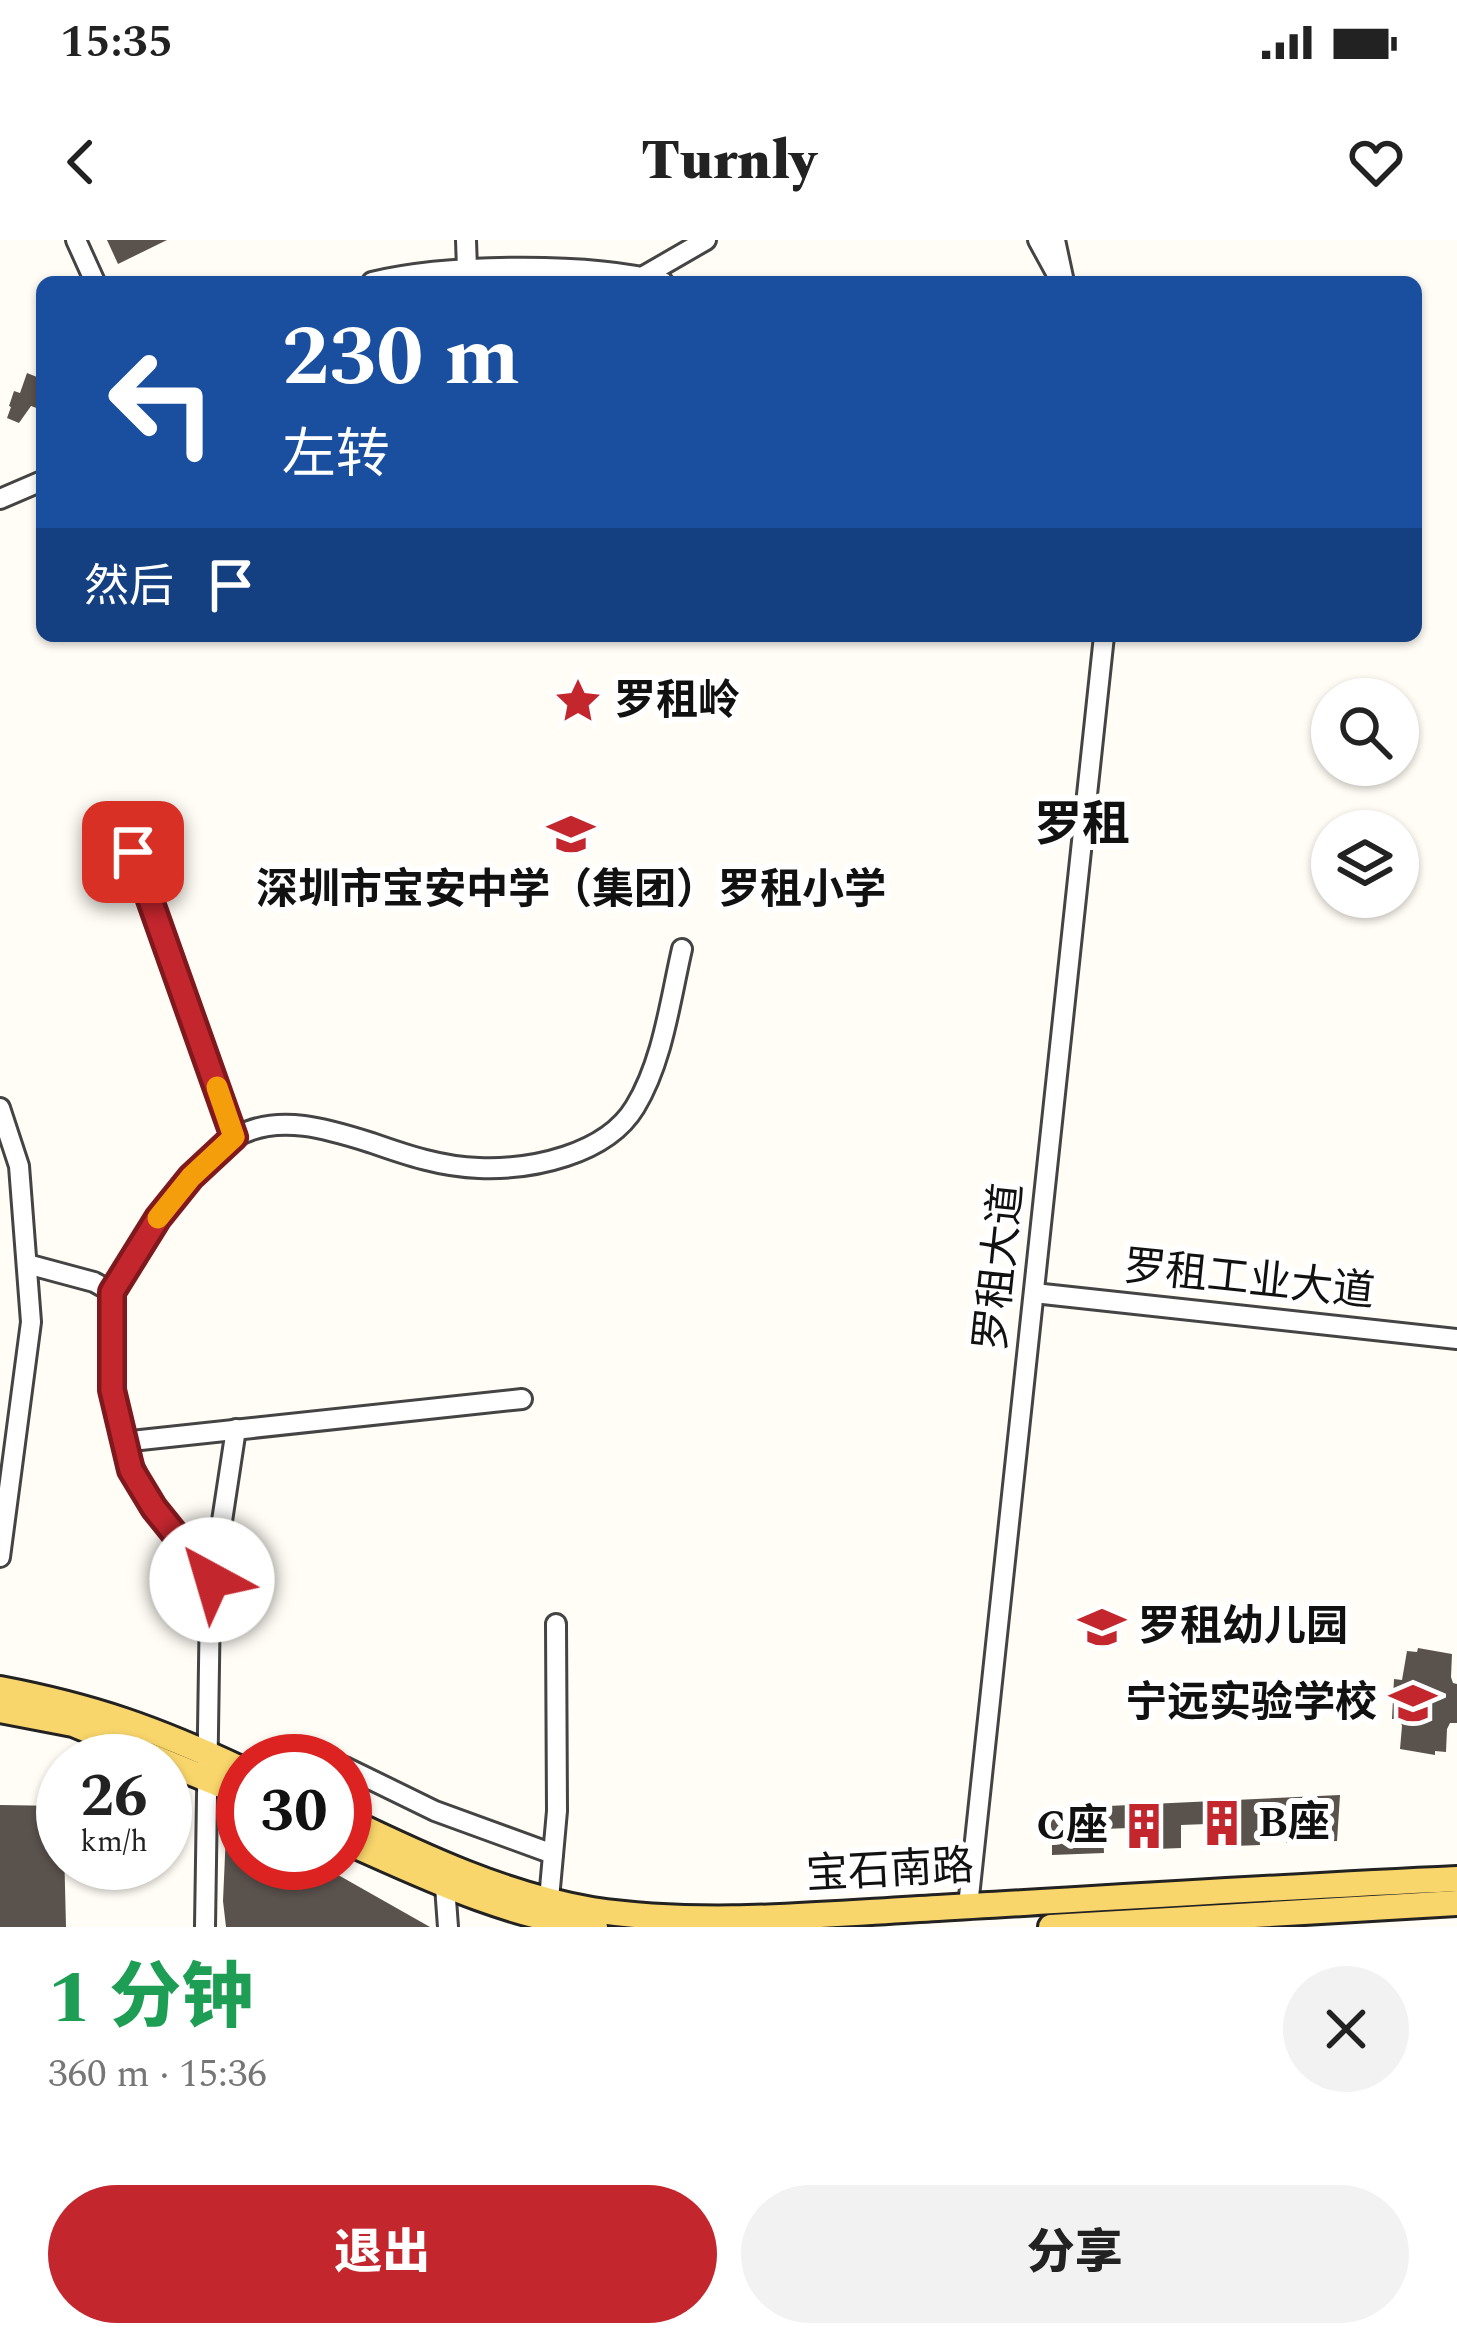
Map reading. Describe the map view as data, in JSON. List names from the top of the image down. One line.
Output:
{"streets":{"main road":["宝石南路"],"street":["罗租大道","罗租工业大道"]},"crossings":[["罗租大道","罗租工业大道"],["罗租大道","宝石南路"]],"districts":["罗租"],"places":{"place":["罗租岭"],"school or university":["深圳市宝安中学（集团）罗租小学","罗租幼儿园","宁远实验学校"],"building":["B座","C座"]},"page":{"status":"15:35","header":"Turnly","turn":["230 m","左转"],"then":"然后","speed":"26 km/h","limit":"30","heading":["1 分钟","360 m · 15:36"],"buttons":["退出","分享"]}}
